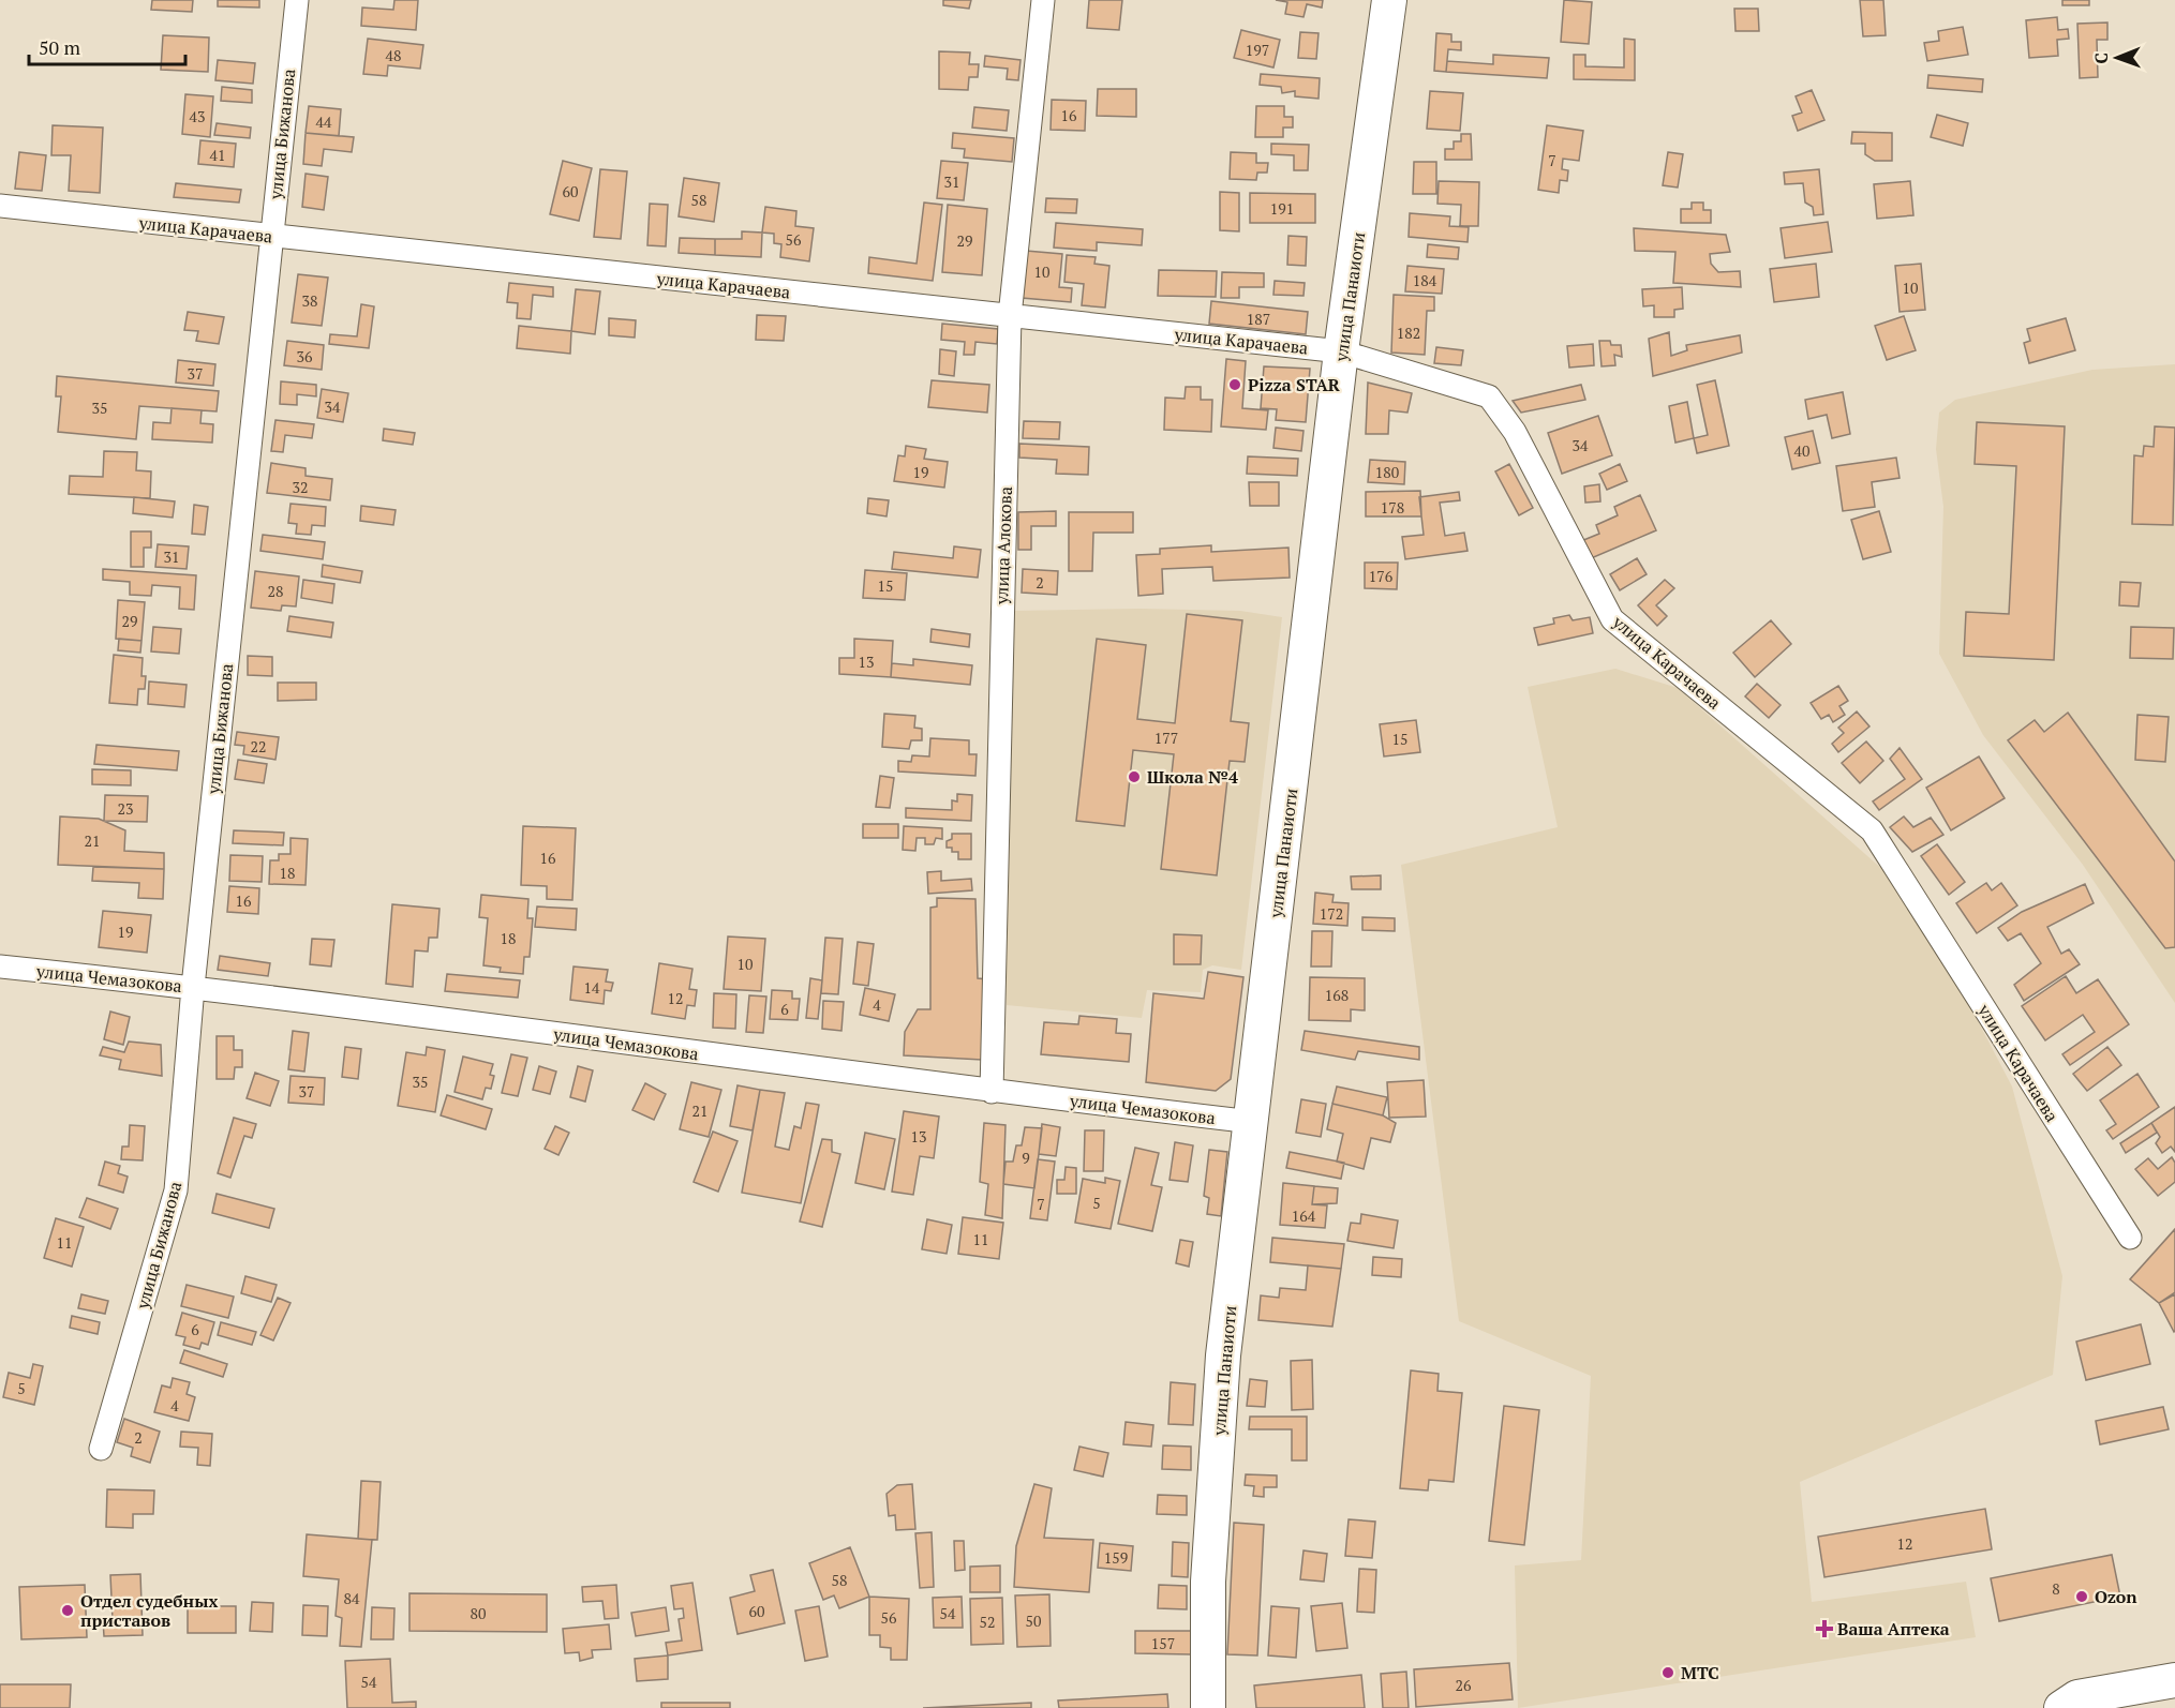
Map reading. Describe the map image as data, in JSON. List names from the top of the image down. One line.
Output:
{"streets":{"street":["улица Бижанова","улица Карачаева","улица Панаиоти","улица Алокова","улица Чемазокова"]},"crossings":[["улица Бижанова","улица Карачаева"],["улица Бижанова","улица Чемазокова"],["улица Карачаева","улица Панаиоти"],["улица Карачаева","улица Алокова"],["улица Панаиоти","улица Чемазокова"],["улица Алокова","улица Чемазокова"]],"places":{"other":["Pizza STAR","Школа №4","Ozon","Отдел судебных приставов","МТС"],"health":["Ваша Аптека"]},"house_numbers":["197","48","16","43","44","41","7","31","60","58","191","56","29","10","184","10","38","187","182","36","37","34","35","34","40","19","180","32","178","31","176","2","15","28","29","13","177","15","22","23","21","16","18","16","172","19","18","10","14","168","12","4","6","35","37","21","13","9","5","7","164","11","11","6","5","4","2","12","159","58","8","84","60","80","54","56","50","52","157","54","26"],"scale_bar":"50 m","north":"left"}
